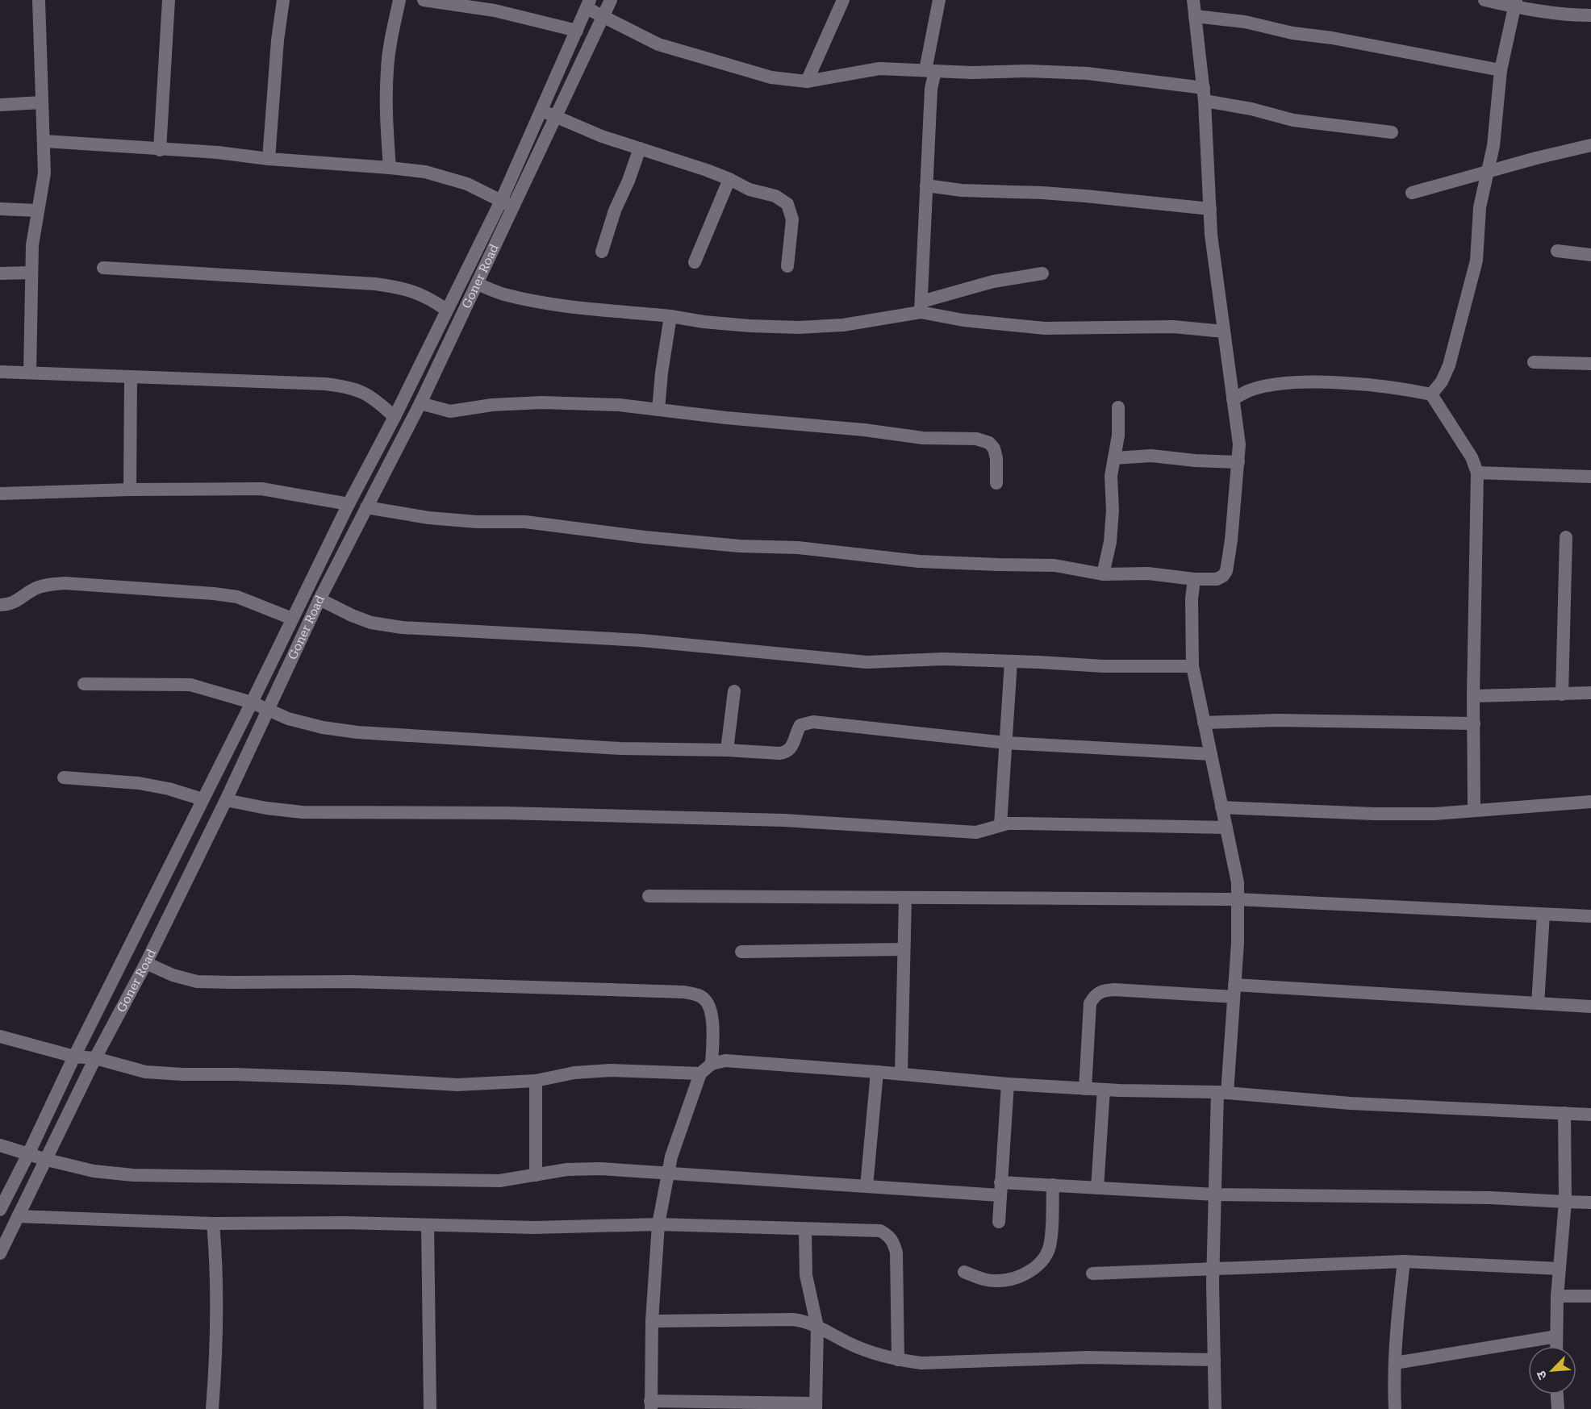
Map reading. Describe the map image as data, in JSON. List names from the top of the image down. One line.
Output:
{"streets":{"street":["Goner Road"]},"north":"bottom left"}
